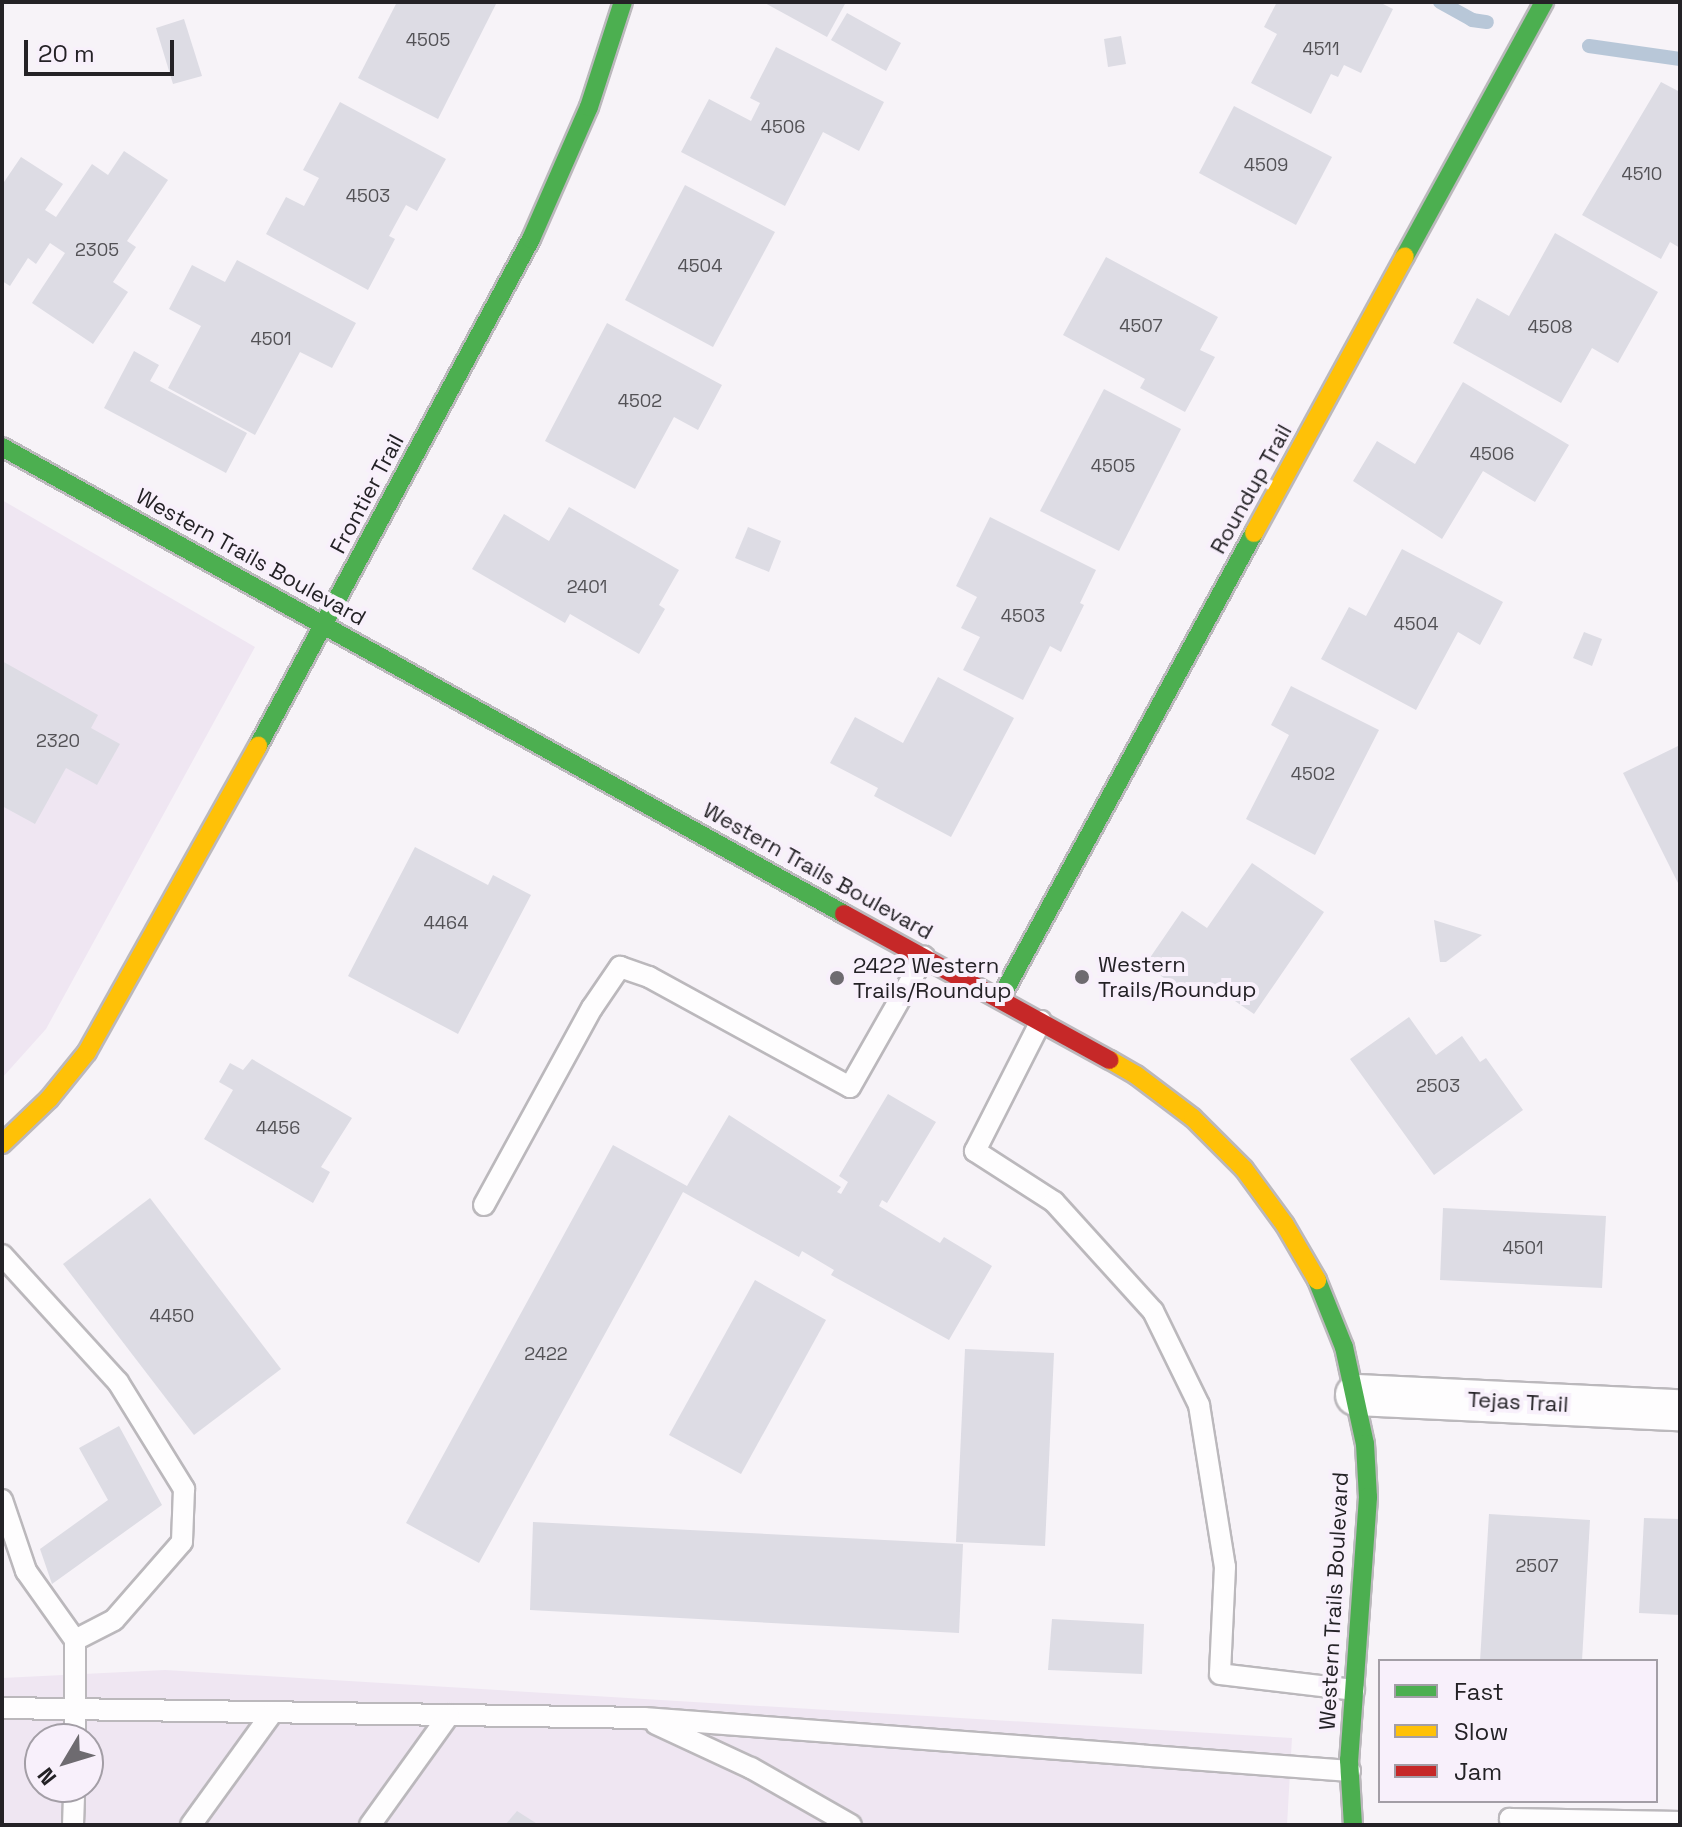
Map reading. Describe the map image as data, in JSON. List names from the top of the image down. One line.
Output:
{"streets":{"street":["Roundup Trail","Frontier Trail","Western Trails Boulevard","Tejas Trail"]},"crossings":[["Roundup Trail","Western Trails Boulevard"],["Frontier Trail","Western Trails Boulevard"],["Western Trails Boulevard","Tejas Trail"]],"places":["Western Trails/Roundup","2422 Western Trails/Roundup"],"house_numbers":["4505","4511","4506","4509","4510","4503","2305","4504","4507","4508","4501","4502","4506","4505","2401","4503","4504","2320","4502","4464","2503","4456","4501","4450","2422","2507"],"legend":["Fast","Slow","Jam"],"scale_bar":"20 m","north":"bottom left"}
